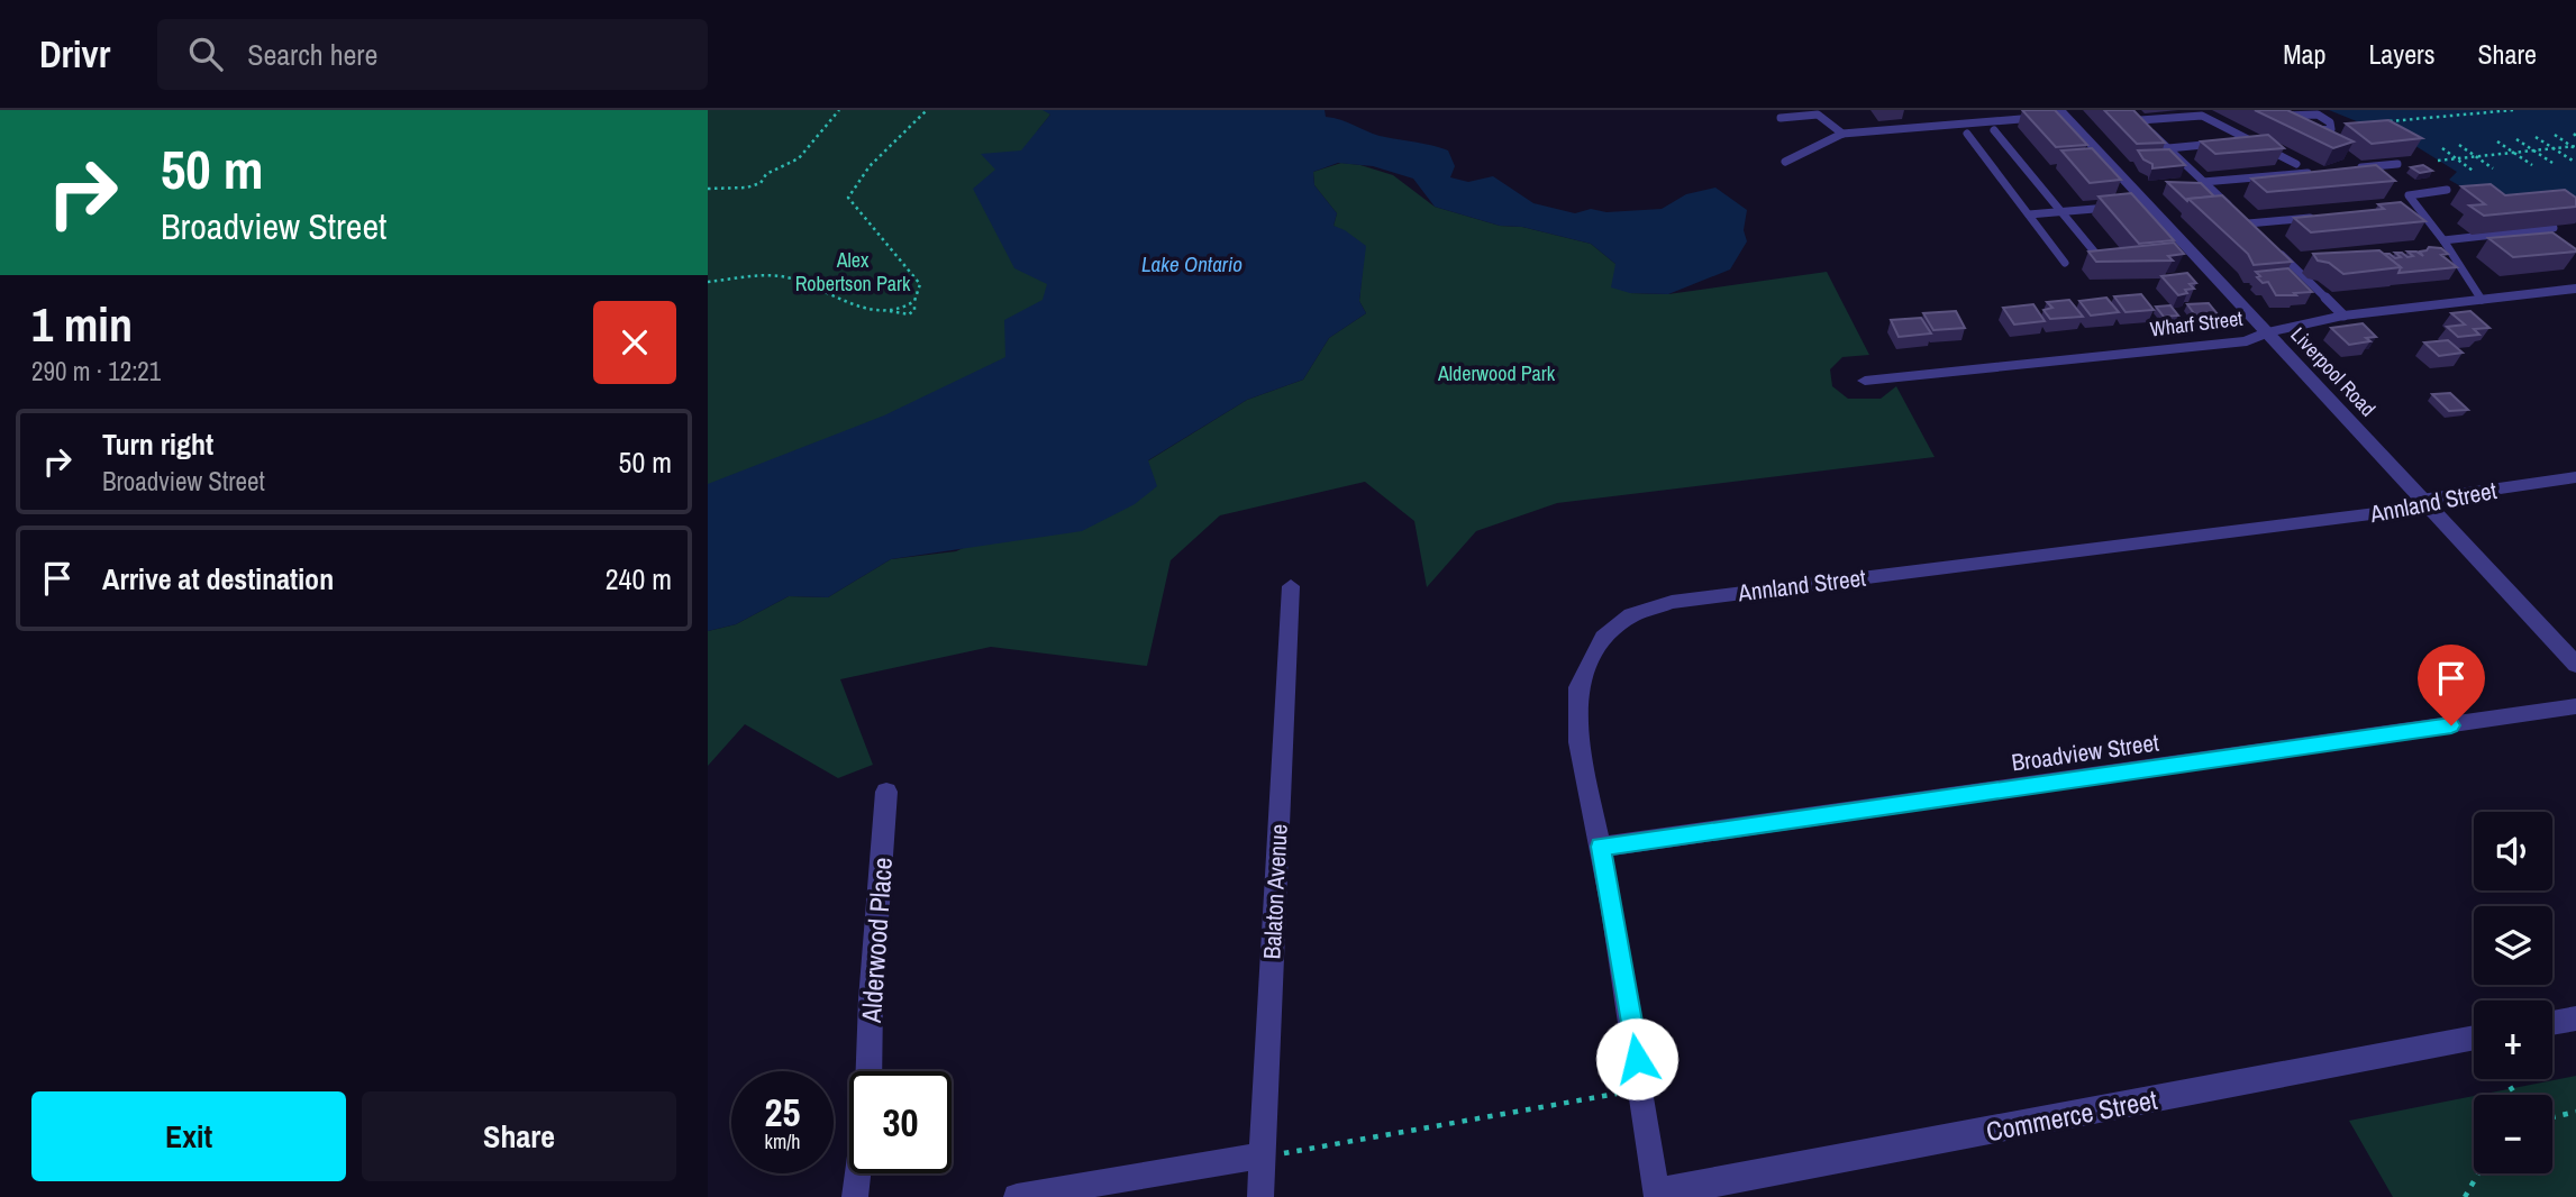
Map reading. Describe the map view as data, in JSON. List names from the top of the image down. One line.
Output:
{"streets":{"street":["Wharf Street","Liverpool Road","Annland Street","Broadview Street","Balaton Avenue","Alderwood Place","Commerce Street"]},"crossings":[["Wharf Street","Liverpool Road"],["Liverpool Road","Annland Street"],["Annland Street","Broadview Street"],["Annland Street","Commerce Street"]],"water":["Lake Ontario"],"parks":["Alex Robertson Park","Alderwood Park"],"page":{"header":"Drivr","search":"Search here","nav":["Map","Layers","Share"],"turn":["50 m","Broadview Street"],"heading":["1 min","290 m · 12:21"],"list":[{"name":"Turn right","note":"Broadview Street","value":"50 m"},{"name":"Arrive at destination","value":"240 m"}],"map_buttons":["+","−"],"speed":"25 km/h","limit":"30","buttons":["Exit","Share"]}}
